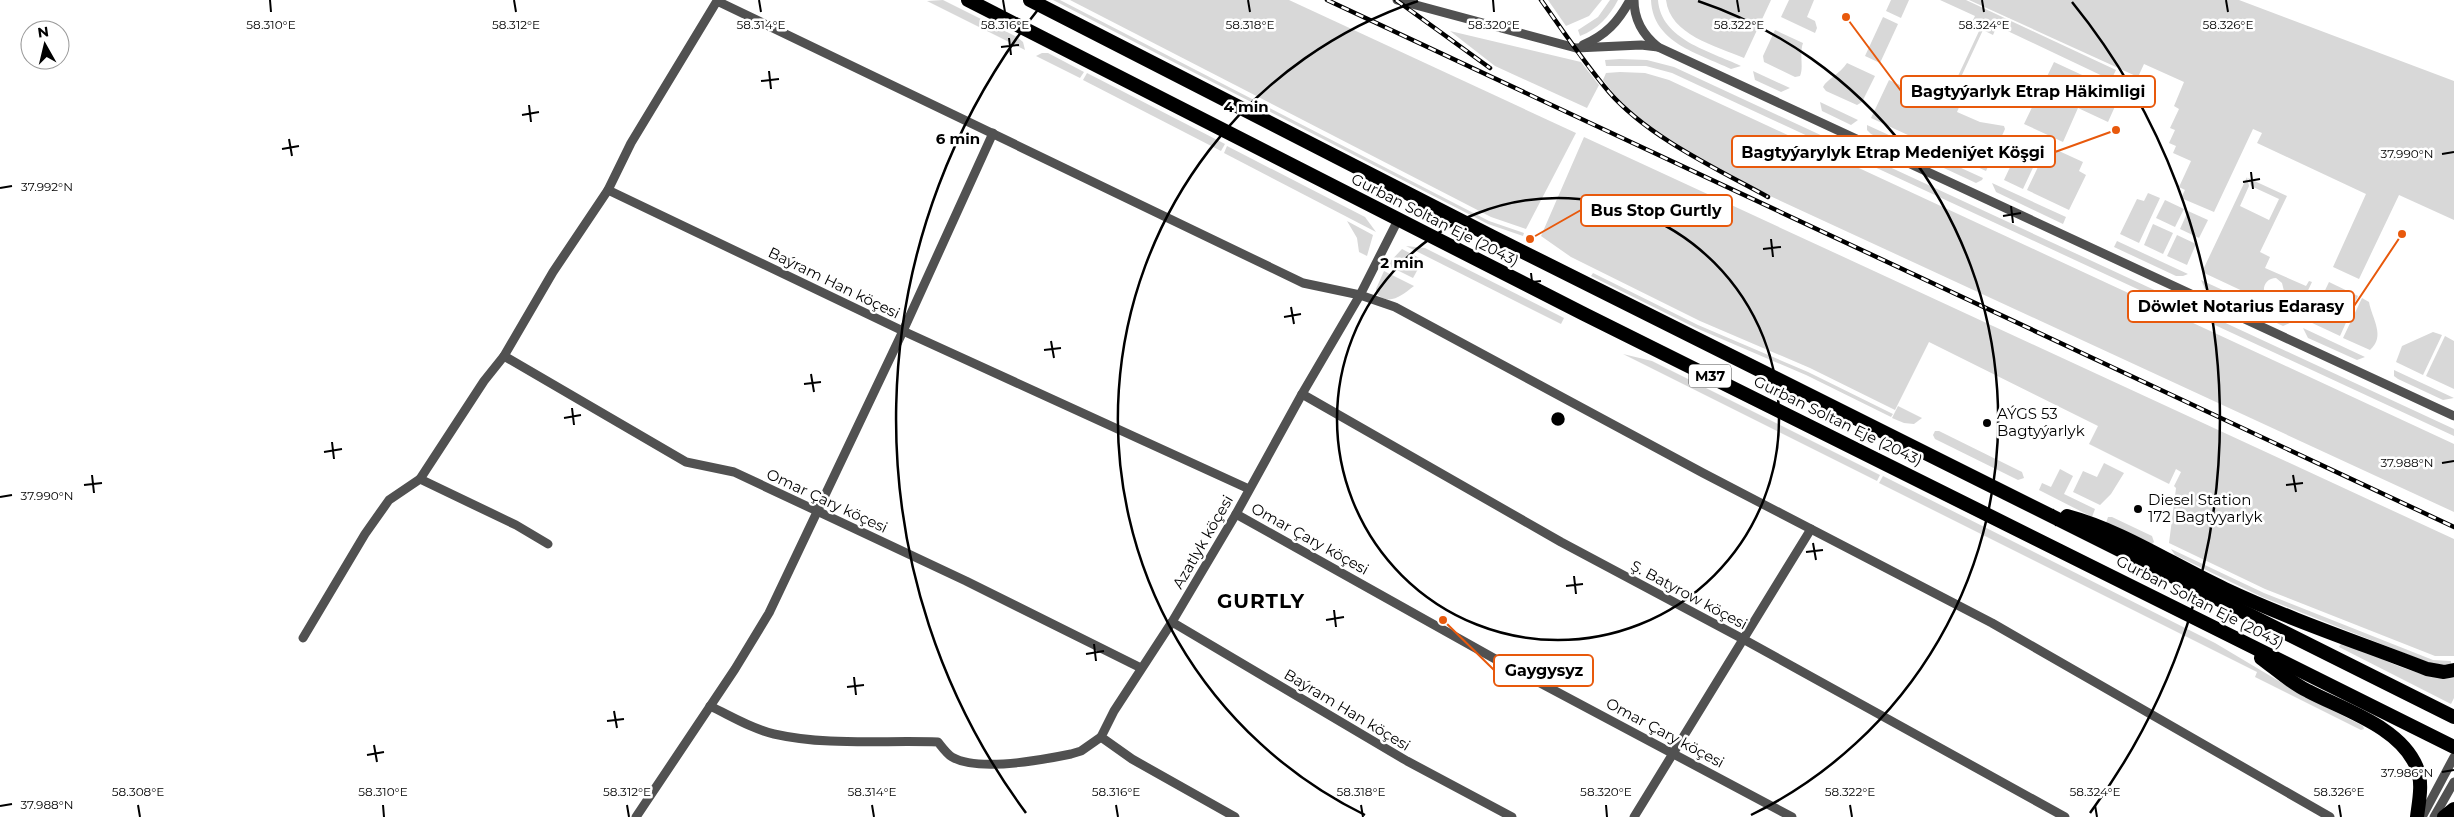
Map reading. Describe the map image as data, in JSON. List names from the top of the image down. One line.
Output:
{"streets":{"highway":["Gurban Soltan Eje (2043)","M37"],"street":["Baýram Han köçesi","Omar Çary köçesi","Azatlyk köçesi","Ş. Batyrow köçesi"]},"crossings":[["Gurban Soltan Eje (2043)","Azatlyk köçesi"],["Baýram Han köçesi","Azatlyk köçesi"],["Omar Çary köçesi","Azatlyk köçesi"],["Azatlyk köçesi","Ş. Batyrow köçesi"]],"districts":["GURTLY"],"places":["Bagtyýarlyk Etrap Häkimligi","Bagtyýarylyk Etrap Medeniýet Köşgi","Döwlet Notarius Edarasy","Bus Stop Gurtly","AÝGS 53 Bagtyýarlyk","Diesel Station 172 Bagtyyarlyk","Gaygysyz"],"north":"top","coordinates":["58.310°E","58.312°E","58.314°E","58.316°E","58.318°E","58.320°E","58.322°E","58.324°E","58.326°E","37.990°N","37.992°N","37.988°N","37.986°N","58.308°E"],"rings":["4 min","6 min","2 min"]}
